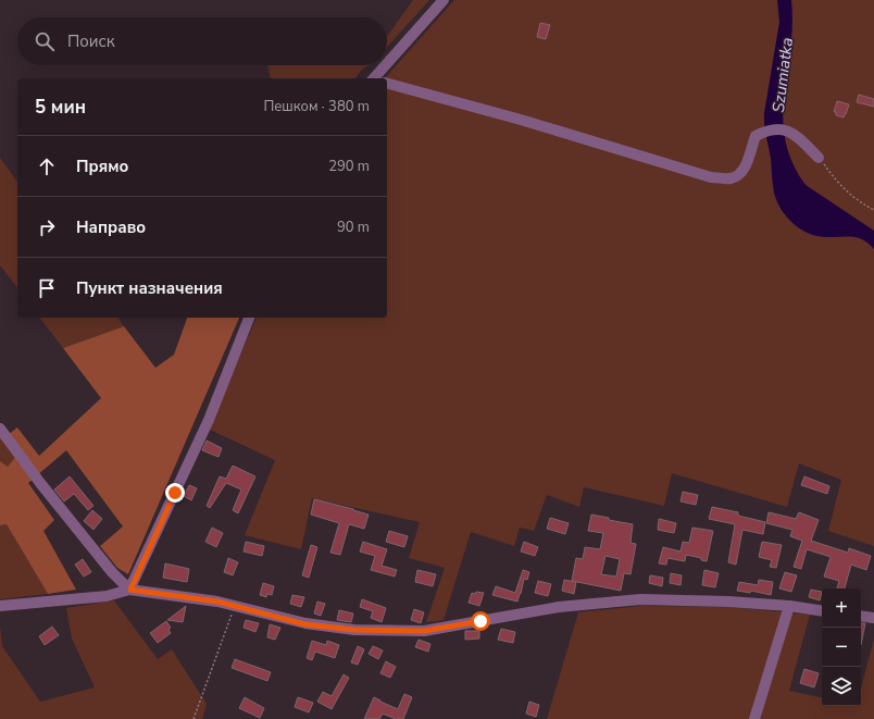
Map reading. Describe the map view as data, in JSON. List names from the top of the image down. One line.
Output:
{"water":["Szumiatka"],"page":{"search":"Поиск","heading":["5 мин","Пешком · 380 m"],"list":[["Прямо","290 m"],["Направо","90 m"],"Пункт назначения"],"map_buttons":["+","−"]}}
